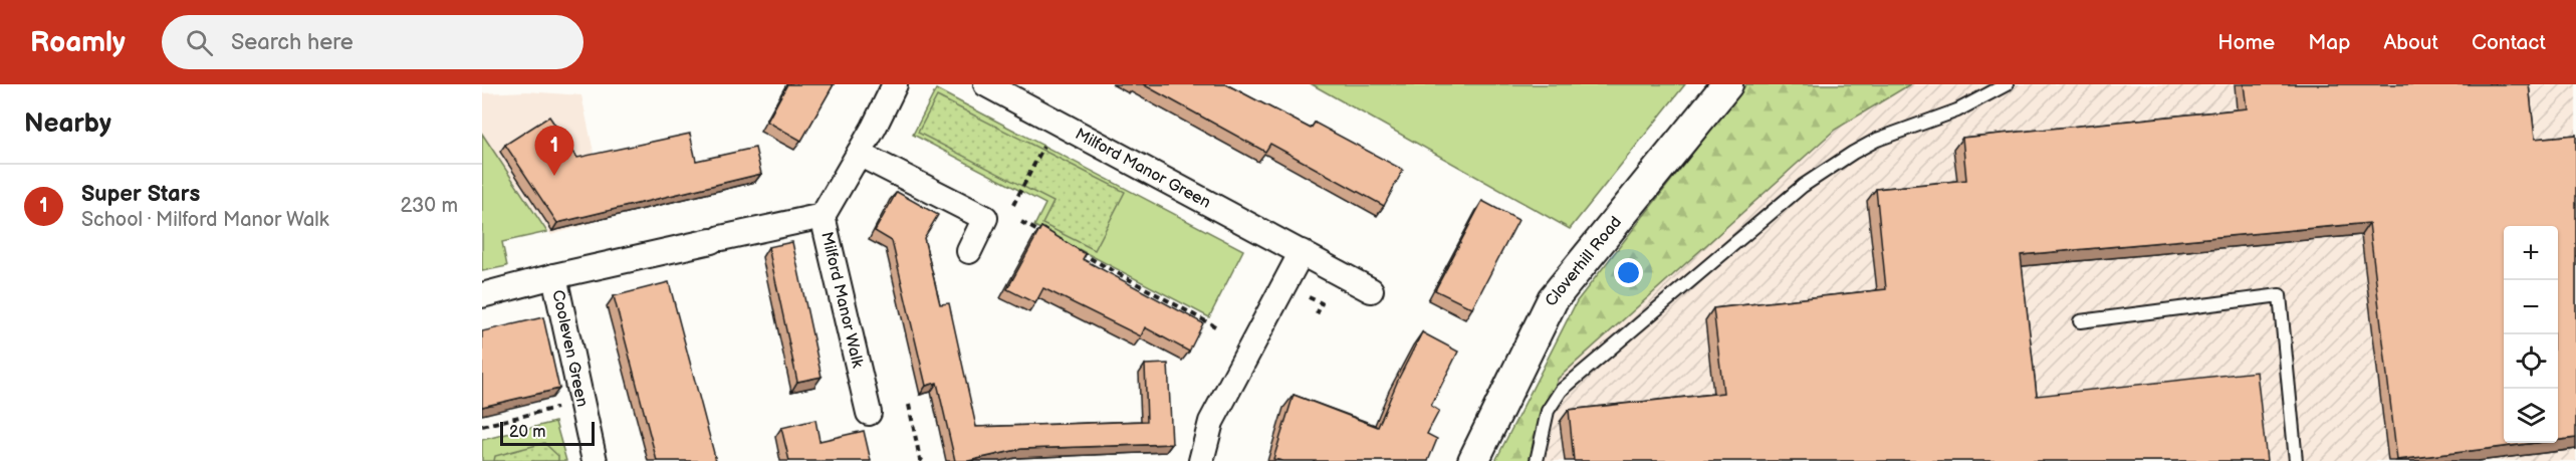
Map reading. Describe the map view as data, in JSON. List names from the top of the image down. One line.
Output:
{"streets":{"street":["Milford Manor Green","Cloverhill Road","Milford Manor Walk","Cooleven Green"]},"crossings":[["Milford Manor Walk","Cooleven Green"]],"scale_bar":"20 m","page":{"header":"Roamly","search":"Search here","nav":["Home","Map","About","Contact"],"heading":"Nearby","pins":"1","list":[{"mark":"1","name":"Super Stars","note":"School · Milford Manor Walk","value":"230 m"}],"map_buttons":["+","−"],"scale":"20 m"}}
